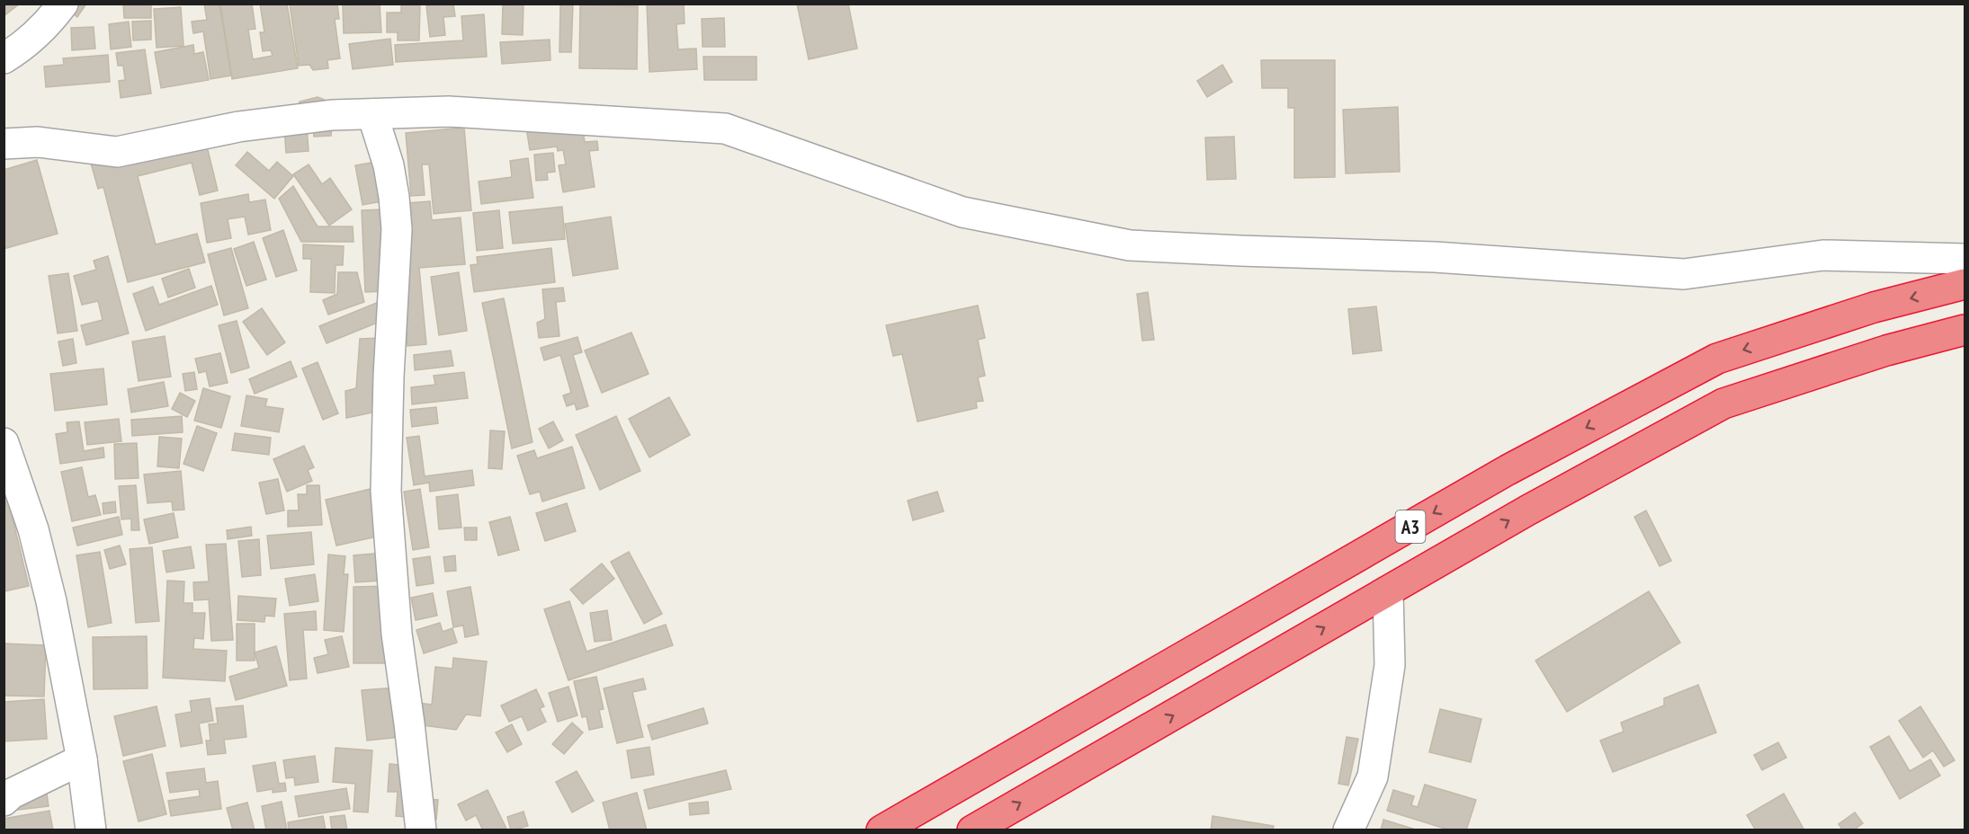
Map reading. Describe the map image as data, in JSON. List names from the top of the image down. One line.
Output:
{"streets":{"highway":["A3"]}}
